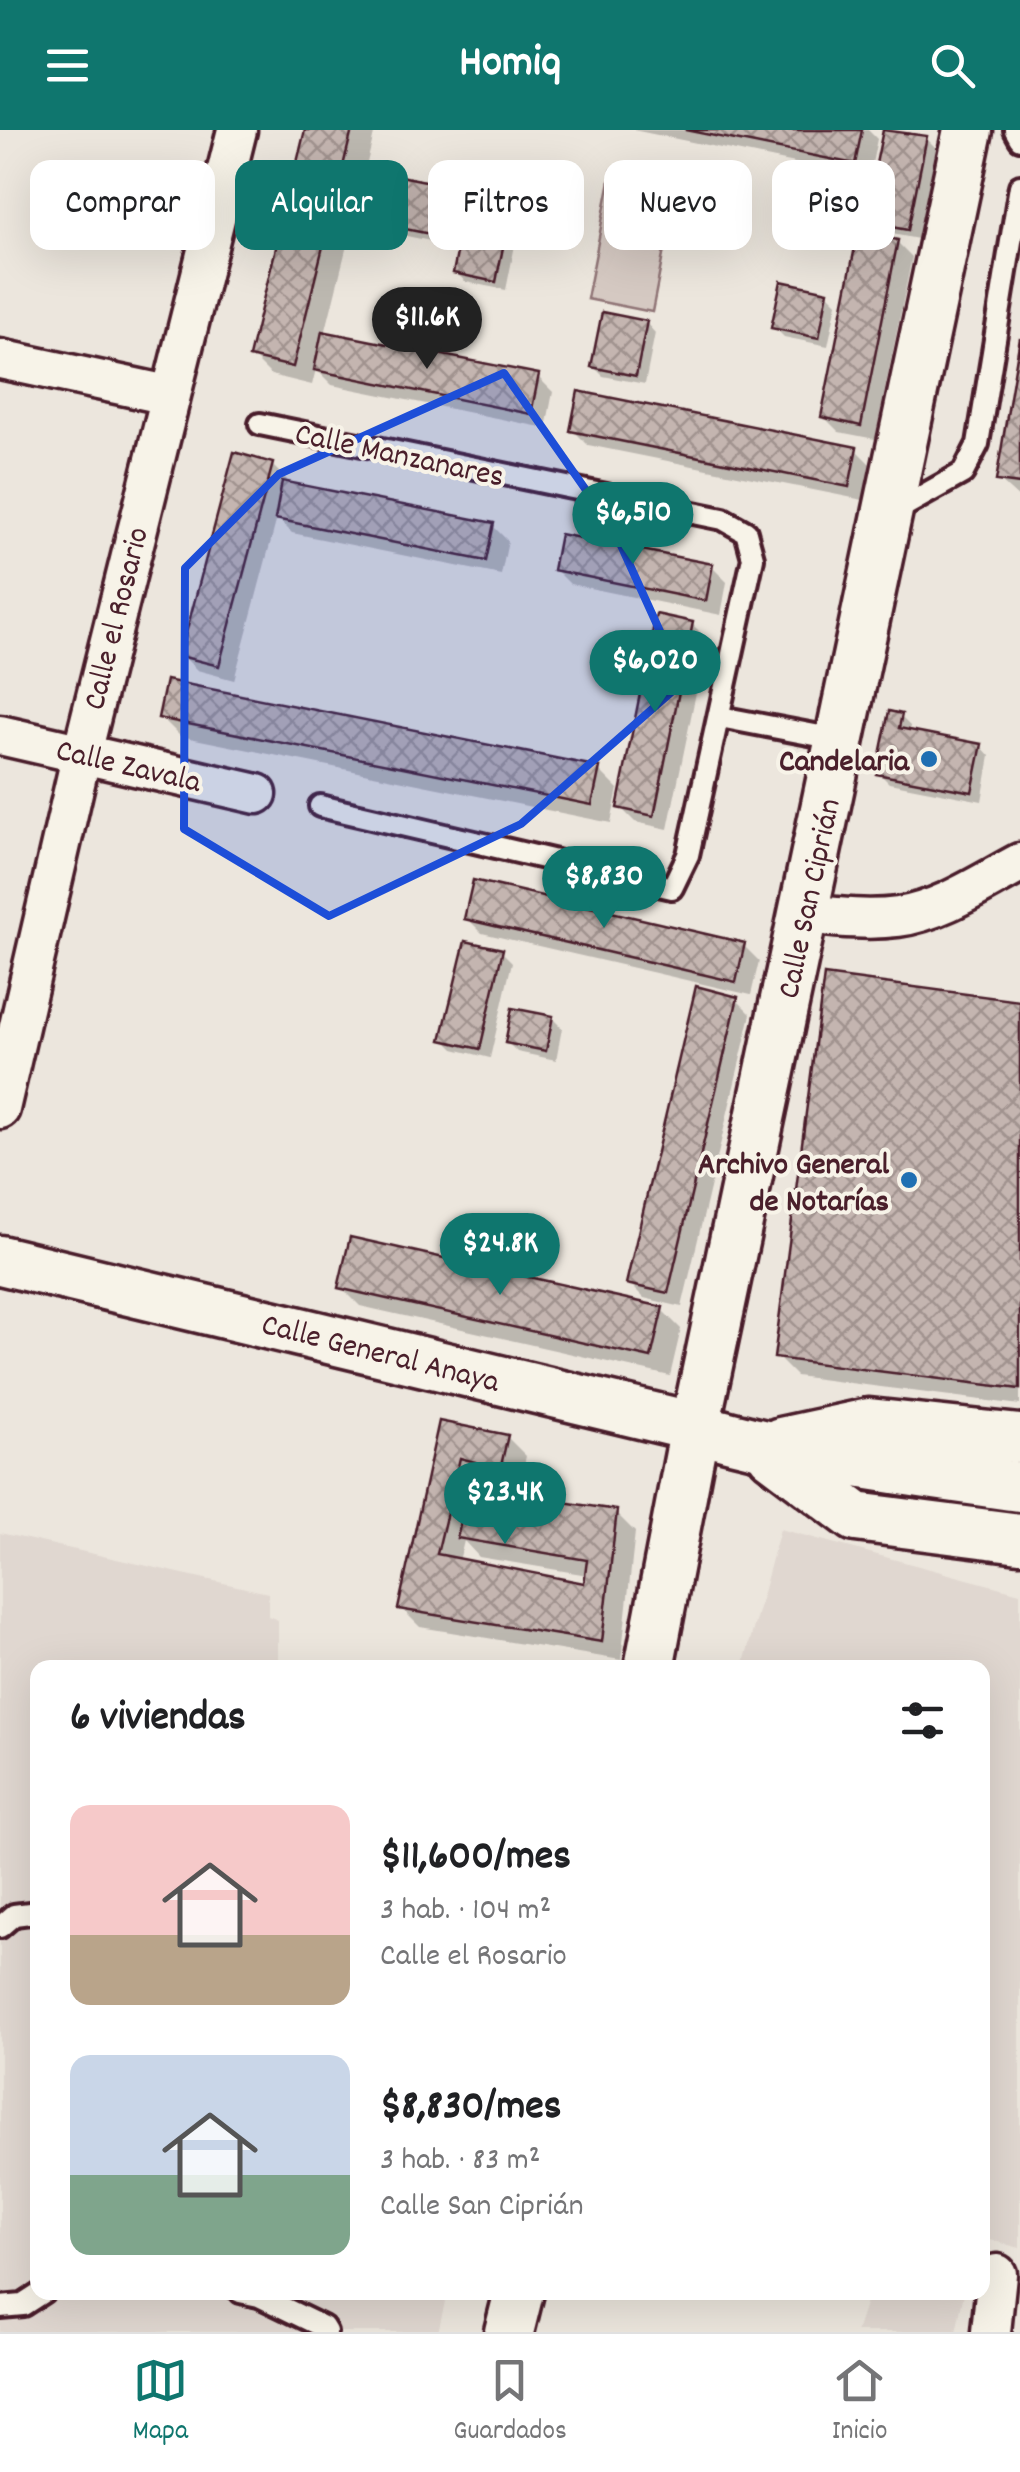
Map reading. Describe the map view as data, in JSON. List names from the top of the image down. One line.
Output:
{"streets":{"street":["Calle el Rosario","Calle Zavala","Calle San Ciprián","Calle General Anaya"],"lane":["Calle Manzanares"]},"crossings":[["Calle el Rosario","Calle Zavala"],["Calle San Ciprián","Calle General Anaya"]],"places":["Candelaria","Archivo General de Notarías"],"page":{"header":"Homiq","chip":["Comprar","Alquilar","Filtros","Nuevo","Piso"],"price":["$11.6K","$6,510","$6,020","$8,830","$24.8K","$23.4K"],"heading":"6 viviendas","list":[{"name":"$11,600/mes","note":"3 hab. · 104 m² · Calle el Rosario"},{"name":"$8,830/mes","note":"3 hab. · 83 m² · Calle San Ciprián"}],"tabs":["Mapa","Guardados","Inicio"]}}
